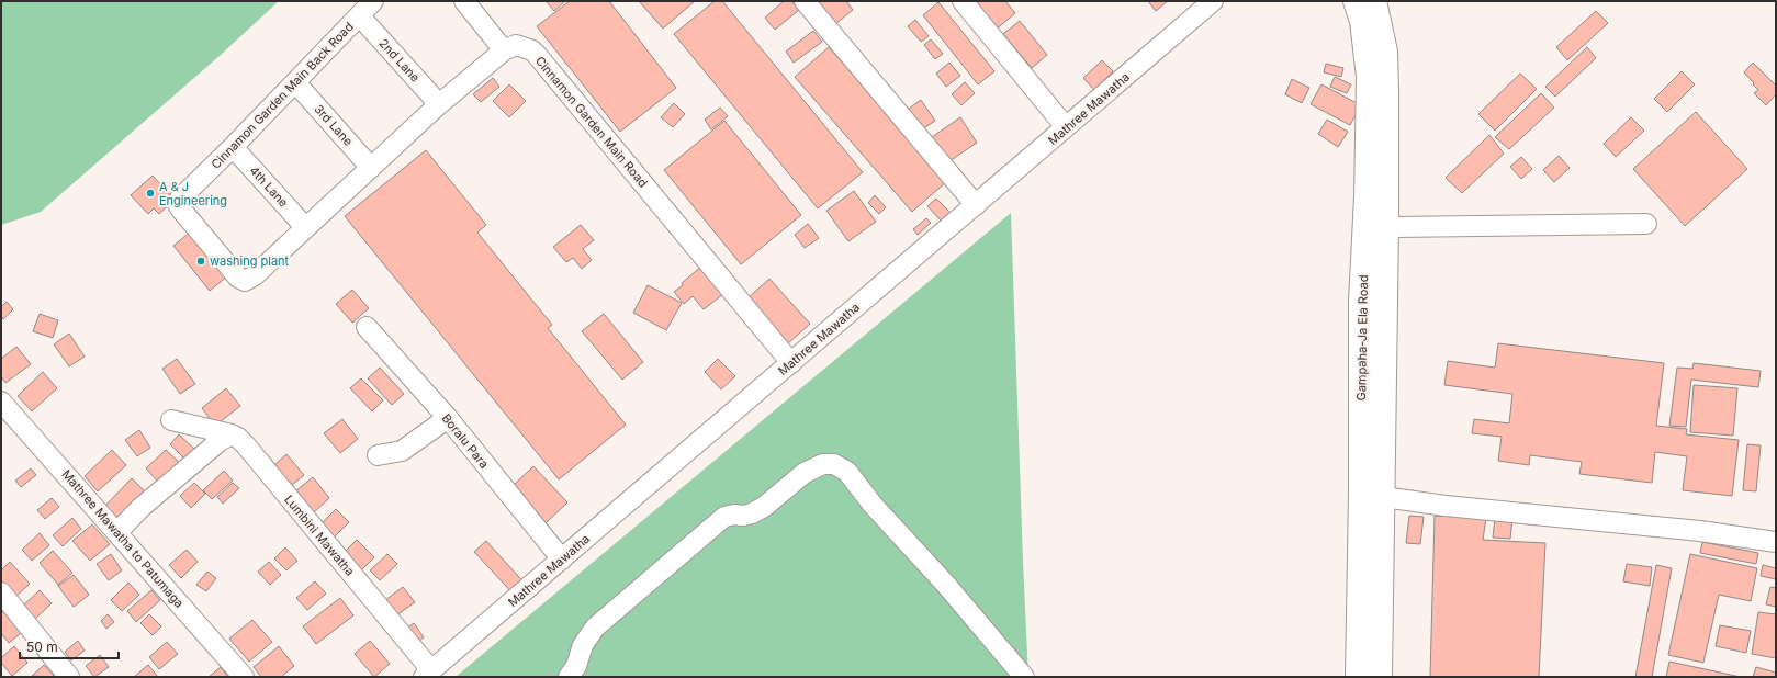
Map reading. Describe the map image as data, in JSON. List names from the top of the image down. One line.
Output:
{"streets":{"highway":["Gampaha-Ja Ela Road"],"street":["2nd Lane","Cinnamon Garden Main Back Road","Mathree Mawatha","Cinnamon Garden Main Road","3rd Lane","4th Lane","Boralu Para","Lumbini Mawatha","Mathree Mawatha to Patumaga"]},"crossings":[["2nd Lane","Cinnamon Garden Main Back Road"],["Cinnamon Garden Main Back Road","3rd Lane"],["Cinnamon Garden Main Back Road","4th Lane"],["Mathree Mawatha","Cinnamon Garden Main Road"],["Mathree Mawatha","Boralu Para"],["Mathree Mawatha","Lumbini Mawatha"]],"places":["A & J Engineering","washing plant"],"scale_bar":"50 m"}
